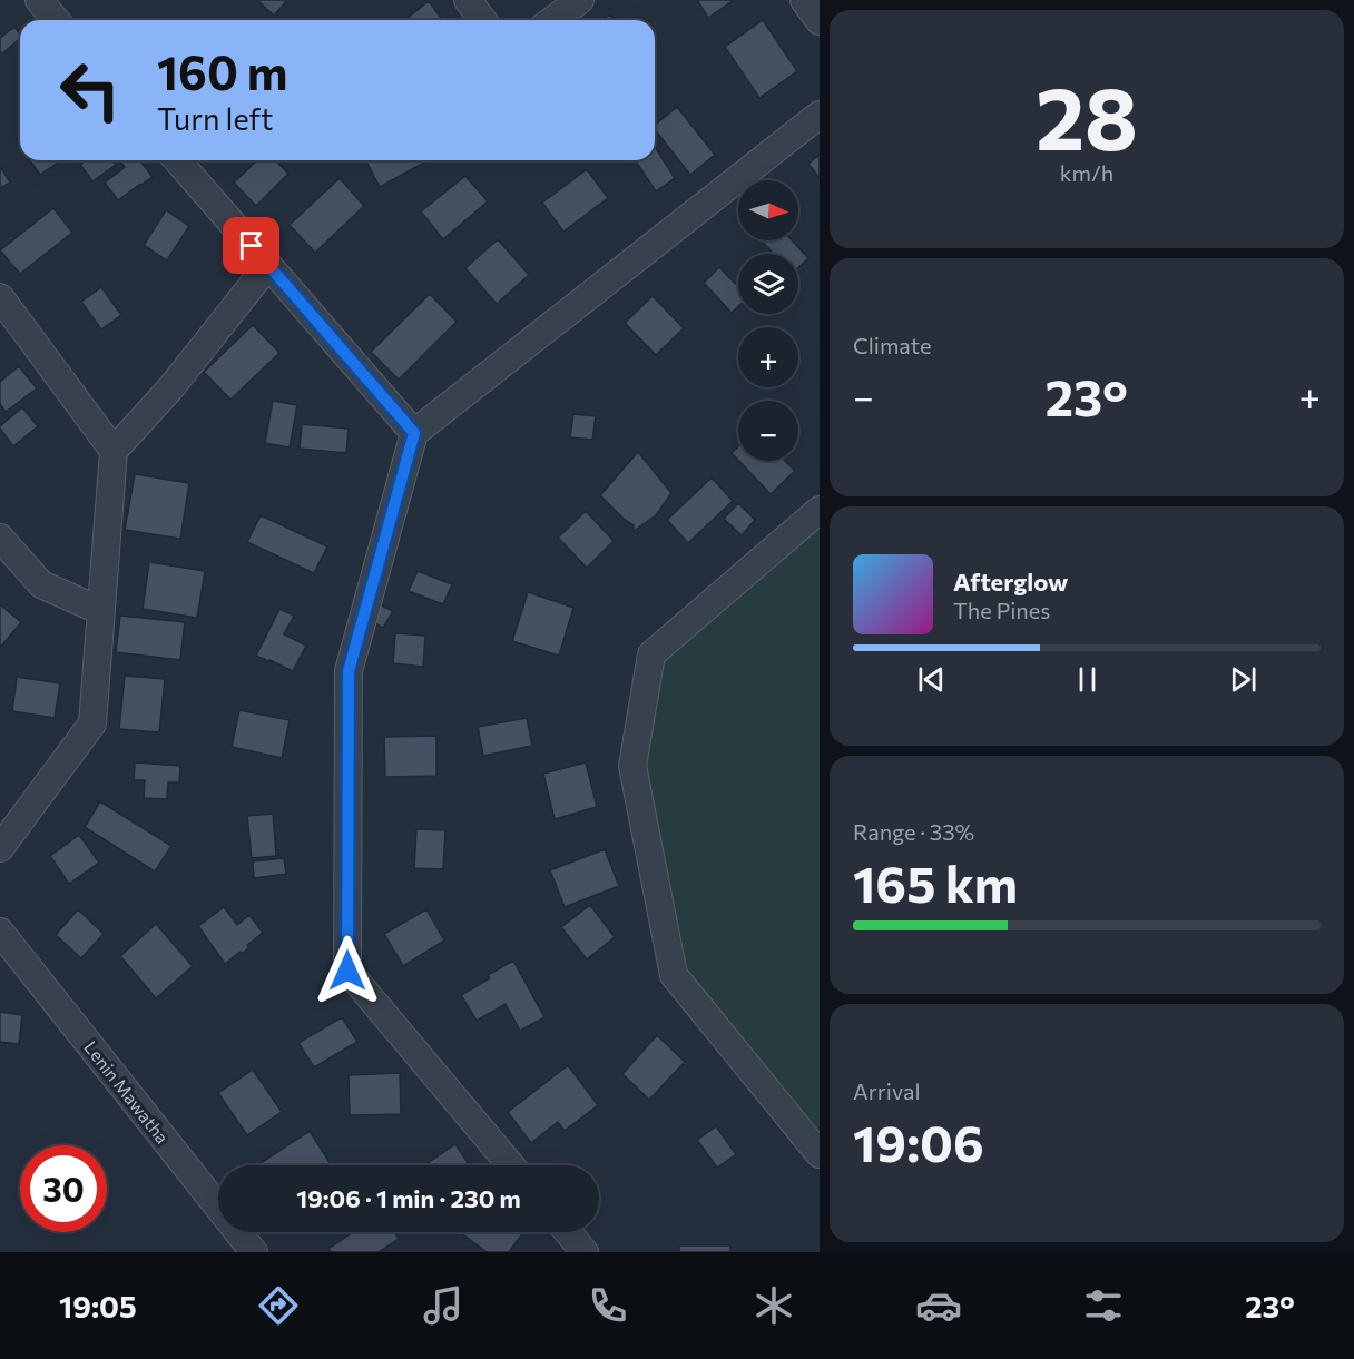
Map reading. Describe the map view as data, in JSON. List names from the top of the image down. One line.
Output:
{"streets":{"street":["Lenin Mawatha"]},"north":"right","page":{"tile":[["28","km/h"],"Climate",["Range · 33%","165 km"],["Arrival","19:06"]],"turn":["160 m","Turn left"],"map_buttons":["+","−"],"heat":["−","23°","+"],"song":["Afterglow","The Pines"],"limit":"30","trip":"19:06 · 1 min · 230 m","tabs":["19:05","23°"]}}
